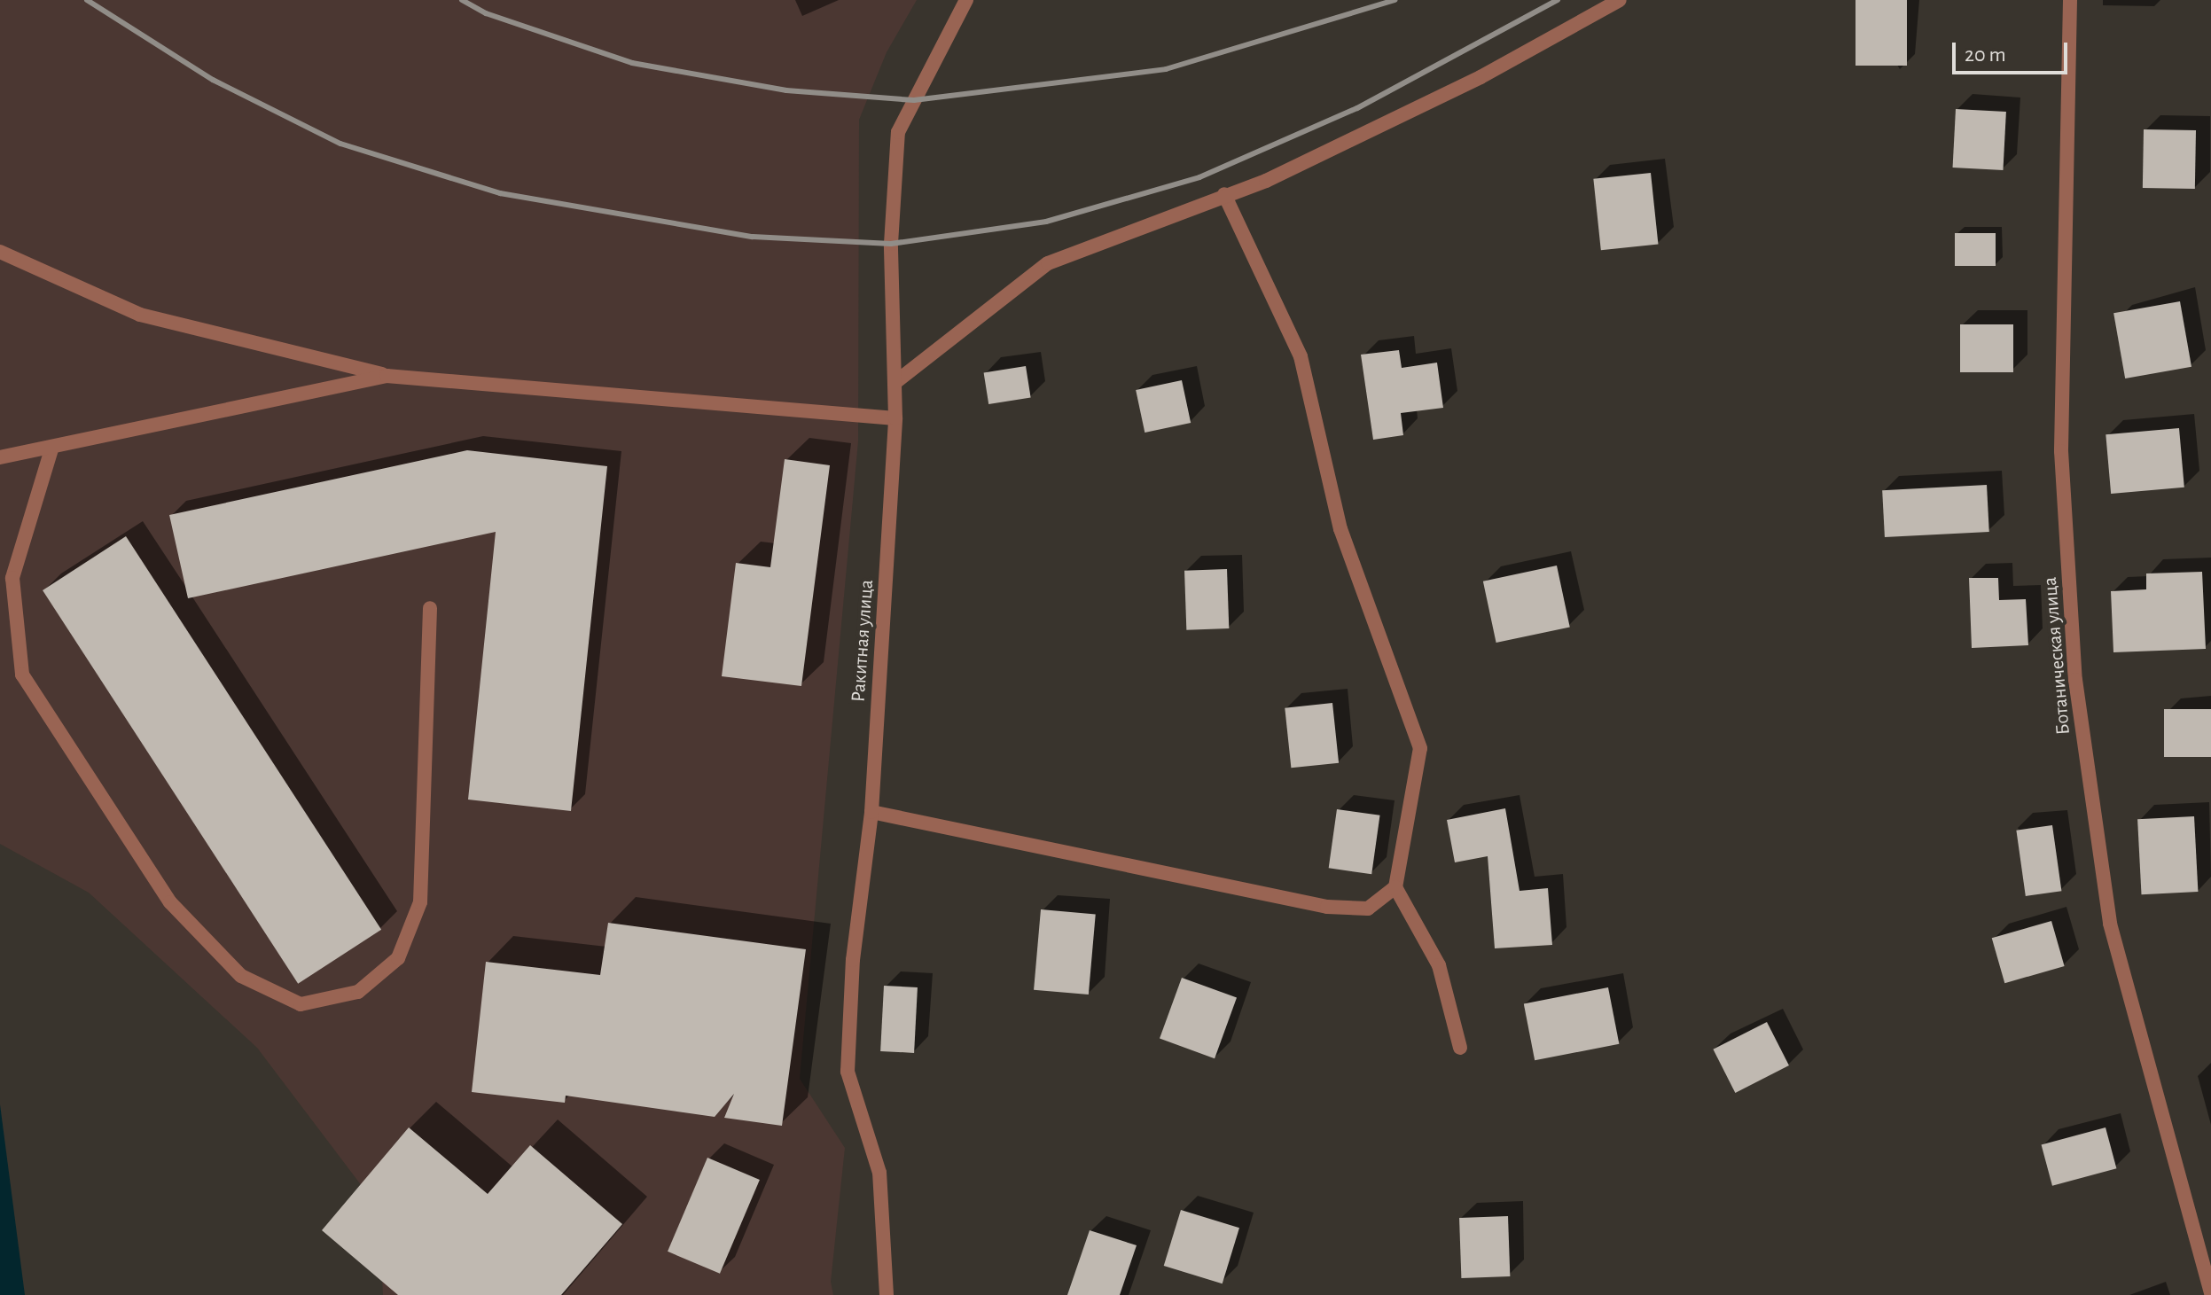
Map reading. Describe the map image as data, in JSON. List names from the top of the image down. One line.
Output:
{"streets":{"street":["Ракитная улица","Ботаническая улица"]},"scale_bar":"20 m"}
